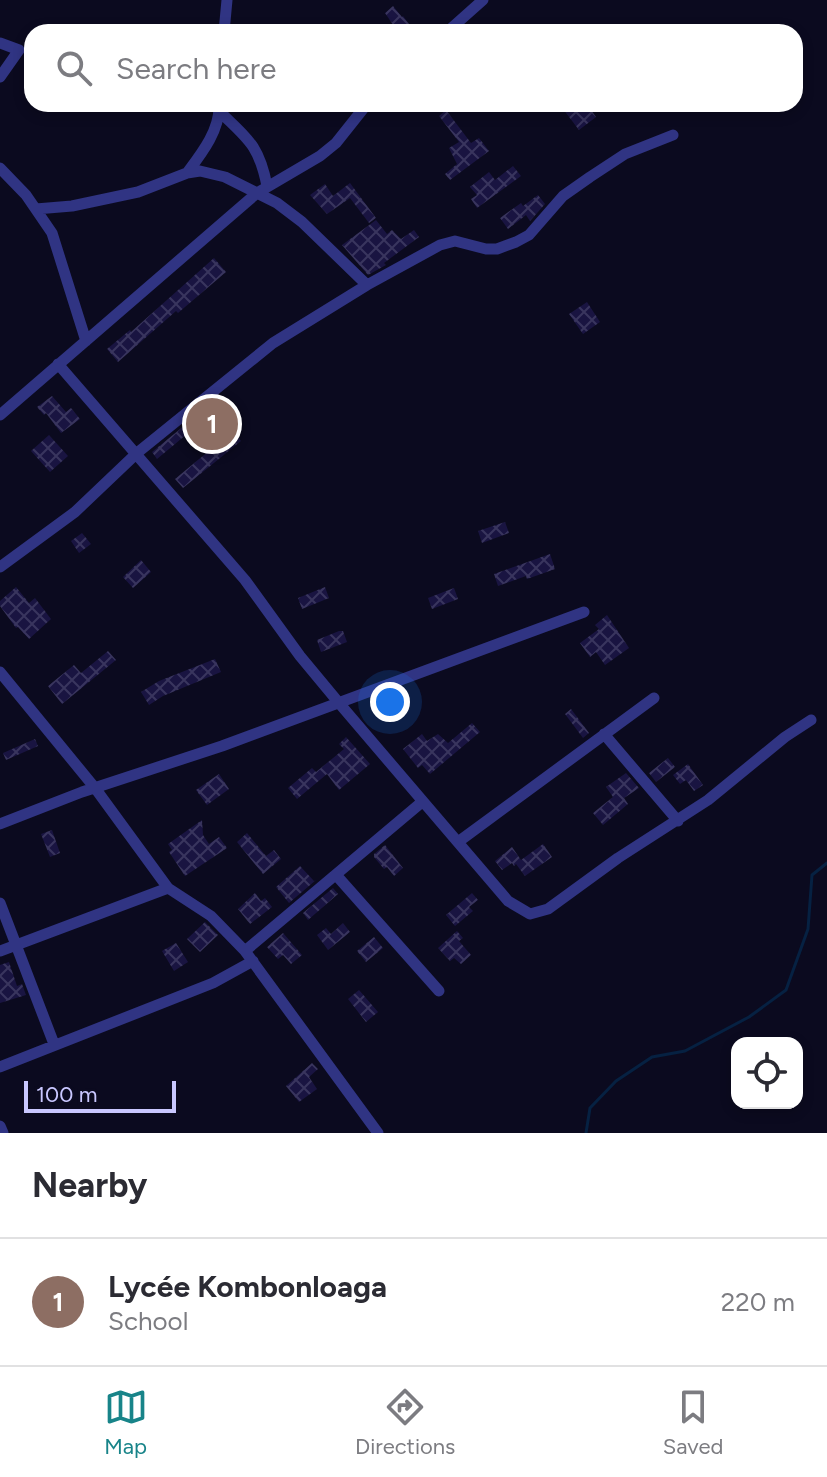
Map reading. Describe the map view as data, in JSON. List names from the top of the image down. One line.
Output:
{"scale_bar":"100 m","page":{"search":"Search here","pins":"1","scale":"100 m","heading":"Nearby","list":[{"mark":"1","name":"Lycée Kombonloaga","note":"School","value":"220 m"}],"nav":["Map","Directions","Saved"]}}
